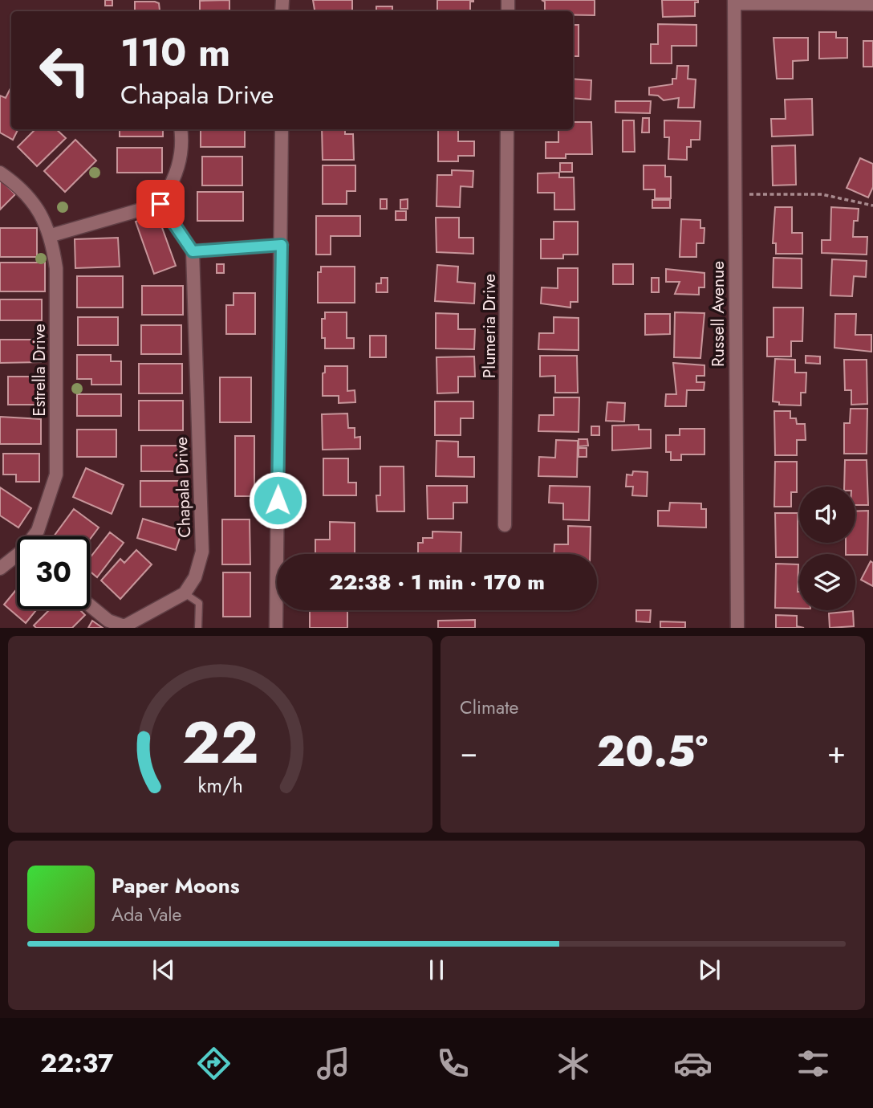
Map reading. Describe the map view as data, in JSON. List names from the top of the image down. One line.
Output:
{"streets":{"street":["Russell Avenue","Plumeria Drive","Estrella Drive","Chapala Drive"]},"page":{"turn":["110 m","Chapala Drive"],"limit":"30","trip":"22:38 · 1 min · 170 m","tile":"Climate","heat":["−","20.5°","+"],"song":["Paper Moons","Ada Vale"],"tabs":"22:37","gauge":["22","km/h"]}}
